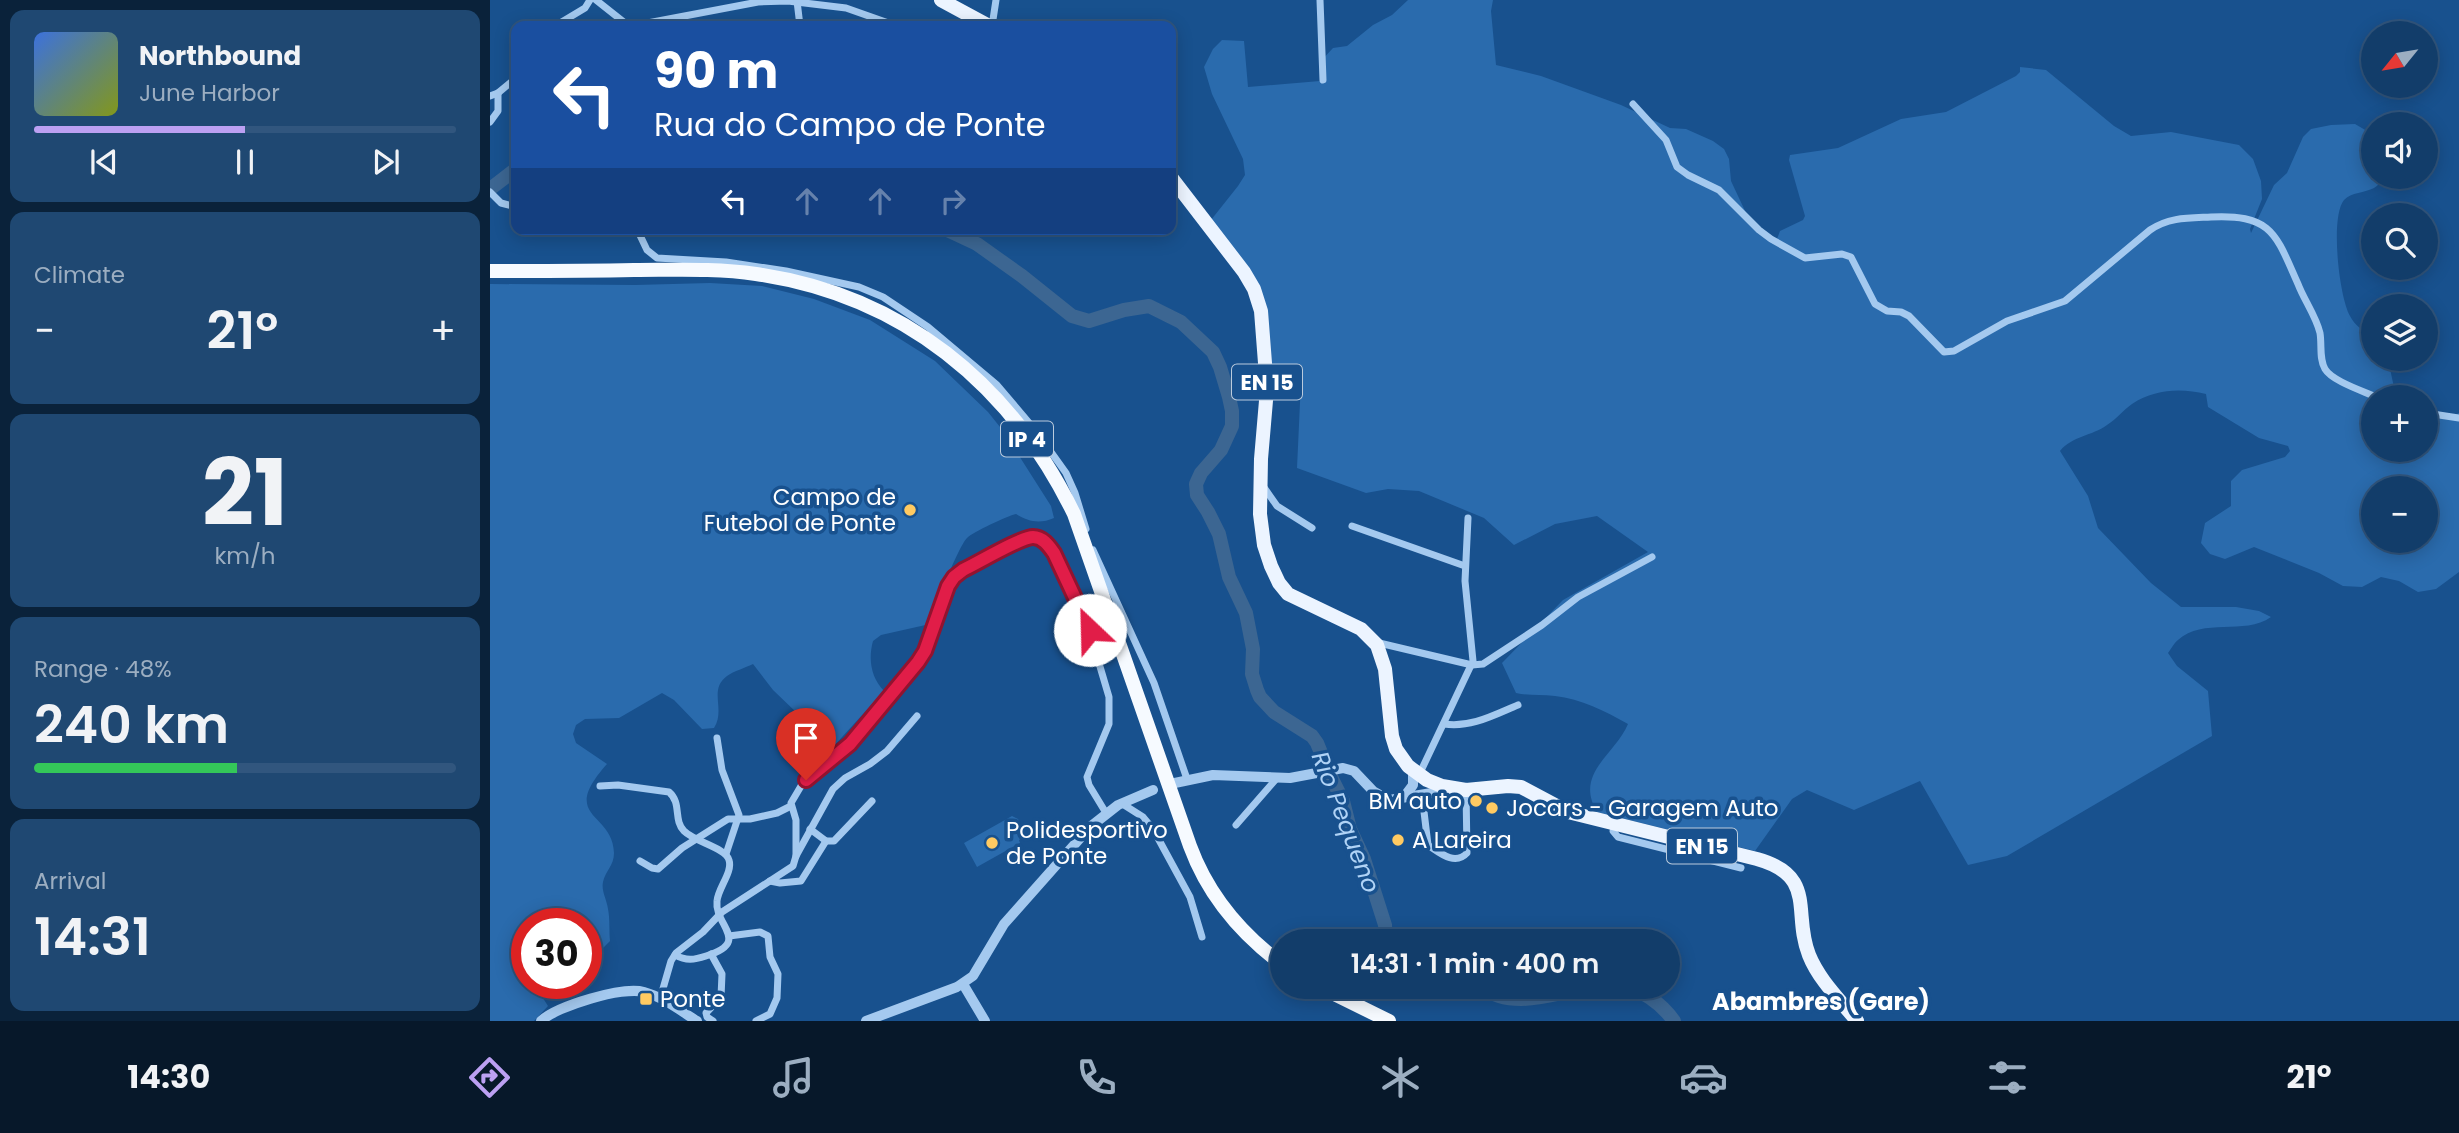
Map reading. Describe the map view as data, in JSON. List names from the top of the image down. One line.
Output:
{"streets":{"highway":["IP 4"],"main road":["EN 15"]},"districts":["Abambres (Gare)"],"water":["Rio Pequeno"],"places":{"other":["Campo de Futebol de Ponte","BM auto","Jocars - Garagem Auto","A Lareira","Polidesportivo de Ponte"],"transit":["Ponte"]},"north":"bottom left","page":{"map_buttons":["+","−"],"turn":["90 m","Rua do Campo de Ponte"],"song":["Northbound","June Harbor"],"tile":["Climate",["21","km/h"],["Range · 48%","240 km"],["Arrival","14:31"]],"heat":["−","21°","+"],"limit":"30","trip":"14:31 · 1 min · 400 m","tabs":["14:30","21°"]}}
